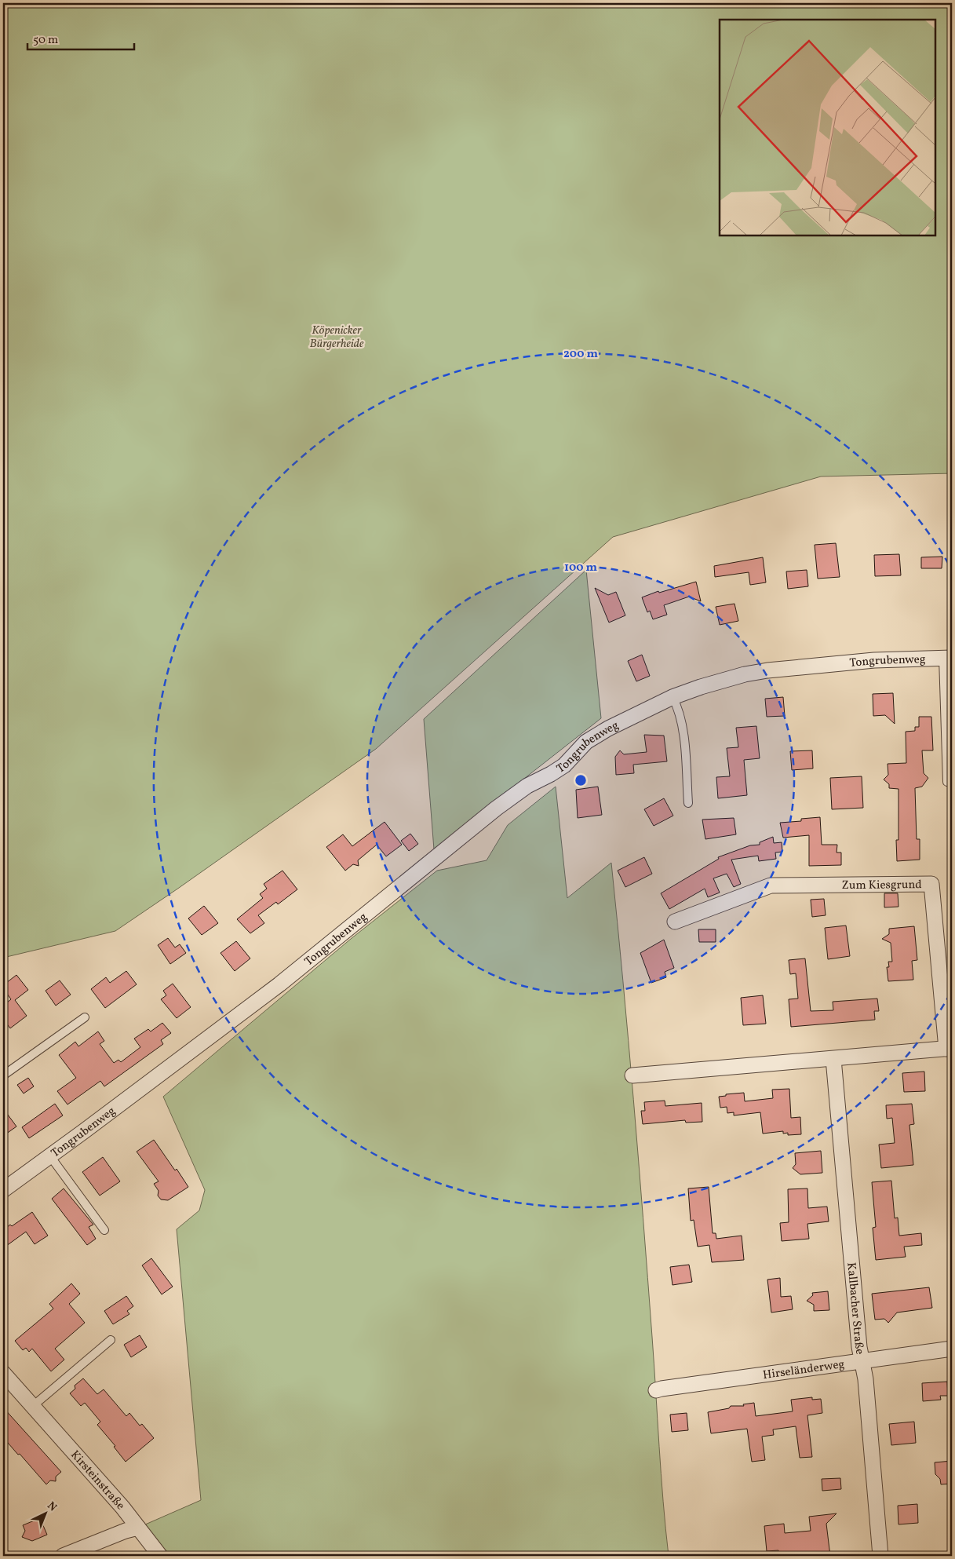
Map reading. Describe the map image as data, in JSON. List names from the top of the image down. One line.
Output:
{"streets":{"street":["Tongrubenweg","Zum Kiesgrund","Kallbacher Straße","Hirseländerweg","Kirsteinstraße"]},"crossings":[["Zum Kiesgrund","Kallbacher Straße"],["Kallbacher Straße","Hirseländerweg"]],"parks":["Köpenicker Bürgerheide"],"scale_bar":"50 m","north":"top right","rings":["200 m","100 m"]}
